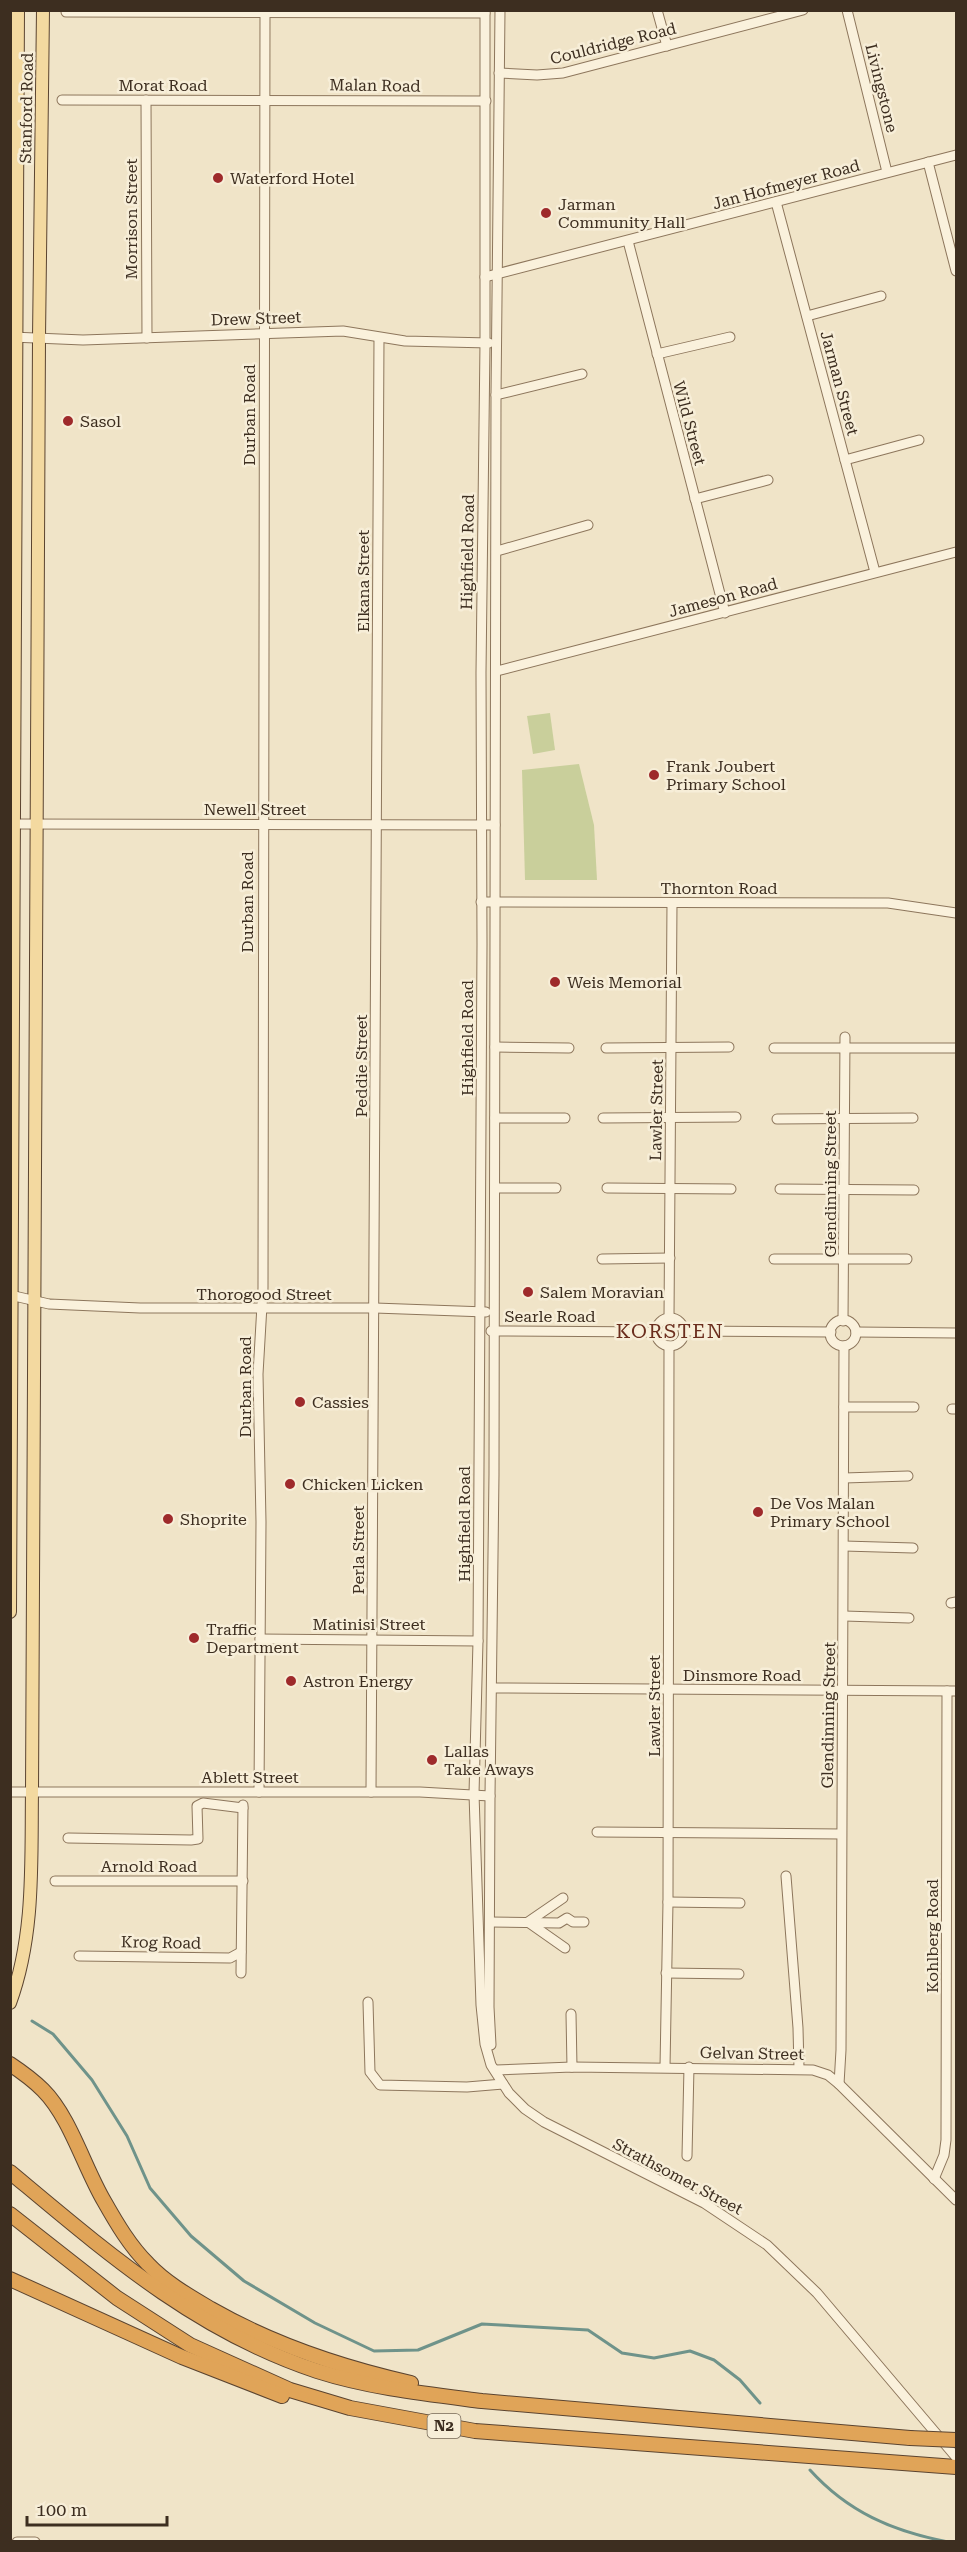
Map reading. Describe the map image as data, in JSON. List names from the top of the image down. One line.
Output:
{"streets":{"highway":["N2"],"main road":["Stanford Road"],"street":["Couldridge Road","Morat Road","Malan Road","Livingstone","Jan Hofmeyer Road","Morrison Street","Drew Street","Jarman Street","Durban Road","Wild Street","Highfield Road","Elkana Street","Jameson Road","Newell Street","Thornton Road","Peddie Street","Lawler Street","Glendinning Street","Thorogood Street","Searle Road","Perla Street","Matinisi Street","Dinsmore Road","Ablett Street","Arnold Road","Kohlberg Road","Krog Road","Gelvan Street","Strathsomer Street"]},"crossings":[["Couldridge Road","Highfield Road"],["Morat Road","Malan Road"],["Morat Road","Morrison Street"],["Morat Road","Durban Road"],["Malan Road","Durban Road"],["Malan Road","Highfield Road"],["Livingstone","Jan Hofmeyer Road"],["Stanford Road","Drew Street"],["Stanford Road","Newell Street"],["Stanford Road","Thorogood Street"],["Stanford Road","Ablett Street"],["Jan Hofmeyer Road","Jarman Street"],["Jan Hofmeyer Road","Wild Street"],["Jan Hofmeyer Road","Highfield Road"],["Morrison Street","Drew Street"],["Drew Street","Durban Road"],["Drew Street","Highfield Road"],["Drew Street","Elkana Street"],["Jarman Street","Jameson Road"],["Durban Road","Newell Street"],["Durban Road","Thorogood Street"],["Durban Road","Matinisi Street"],["Durban Road","Ablett Street"],["Wild Street","Jameson Road"],["Highfield Road","Jameson Road"],["Highfield Road","Newell Street"],["Highfield Road","Thornton Road"],["Highfield Road","Thorogood Street"],["Highfield Road","Searle Road"],["Highfield Road","Matinisi Street"],["Highfield Road","Dinsmore Road"],["Highfield Road","Ablett Street"],["Highfield Road","Gelvan Street"],["Highfield Road","Strathsomer Street"],["Elkana Street","Newell Street"],["Elkana Street","Peddie Street"],["Newell Street","Peddie Street"],["Thornton Road","Lawler Street"],["Peddie Street","Thorogood Street"],["Peddie Street","Perla Street"],["Lawler Street","Searle Road"],["Lawler Street","Dinsmore Road"],["Lawler Street","Gelvan Street"],["Glendinning Street","Dinsmore Road"],["Glendinning Street","Gelvan Street"],["Thorogood Street","Perla Street"],["Perla Street","Matinisi Street"],["Perla Street","Ablett Street"],["Dinsmore Road","Kohlberg Road"],["Kohlberg Road","Gelvan Street"],["Gelvan Street","Strathsomer Street"]],"districts":["KORSTEN"],"places":["Waterford Hotel","Jarman Community Hall","Sasol","Frank Joubert Primary School","Weis Memorial","Salem Moravian","Cassies","Chicken Licken","De Vos Malan Primary School","Shoprite","Traffic Department","Astron Energy","Lallas Take Aways"],"scale_bar":"100 m"}
